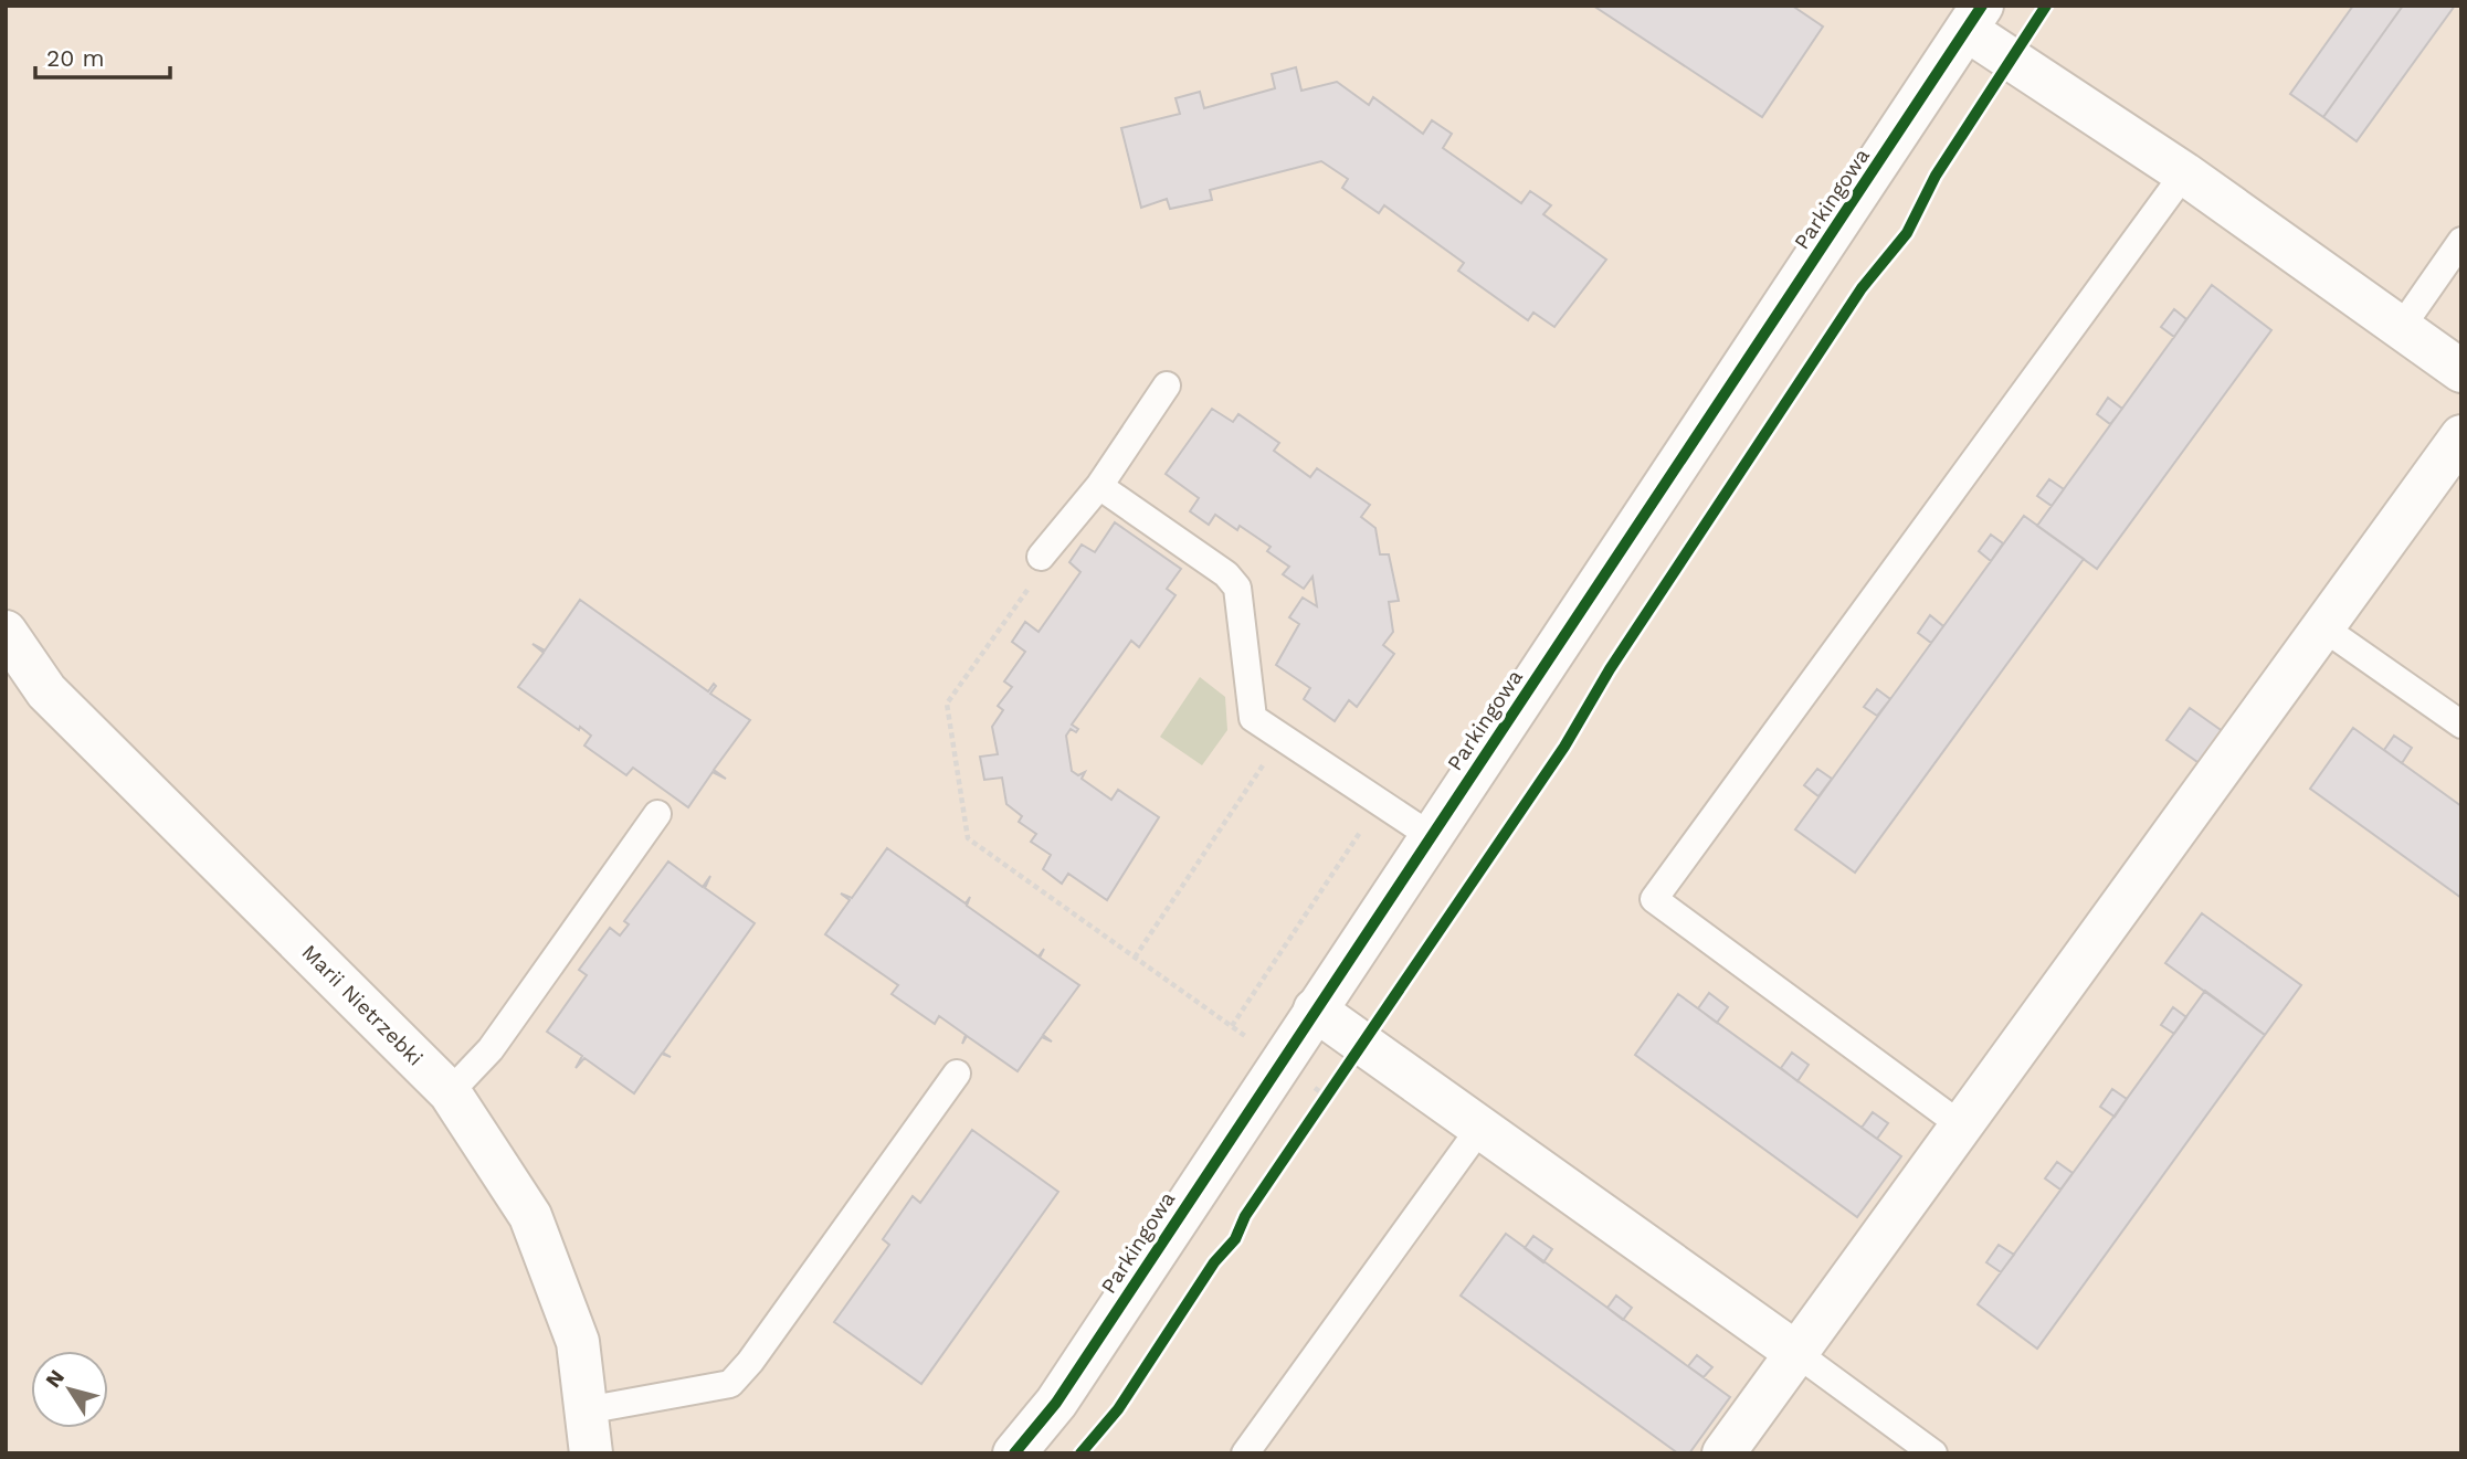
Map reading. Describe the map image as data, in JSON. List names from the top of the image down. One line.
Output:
{"streets":{"street":["Parkingowa","Marii Nietrzebki"]},"scale_bar":"20 m","north":"top left"}
